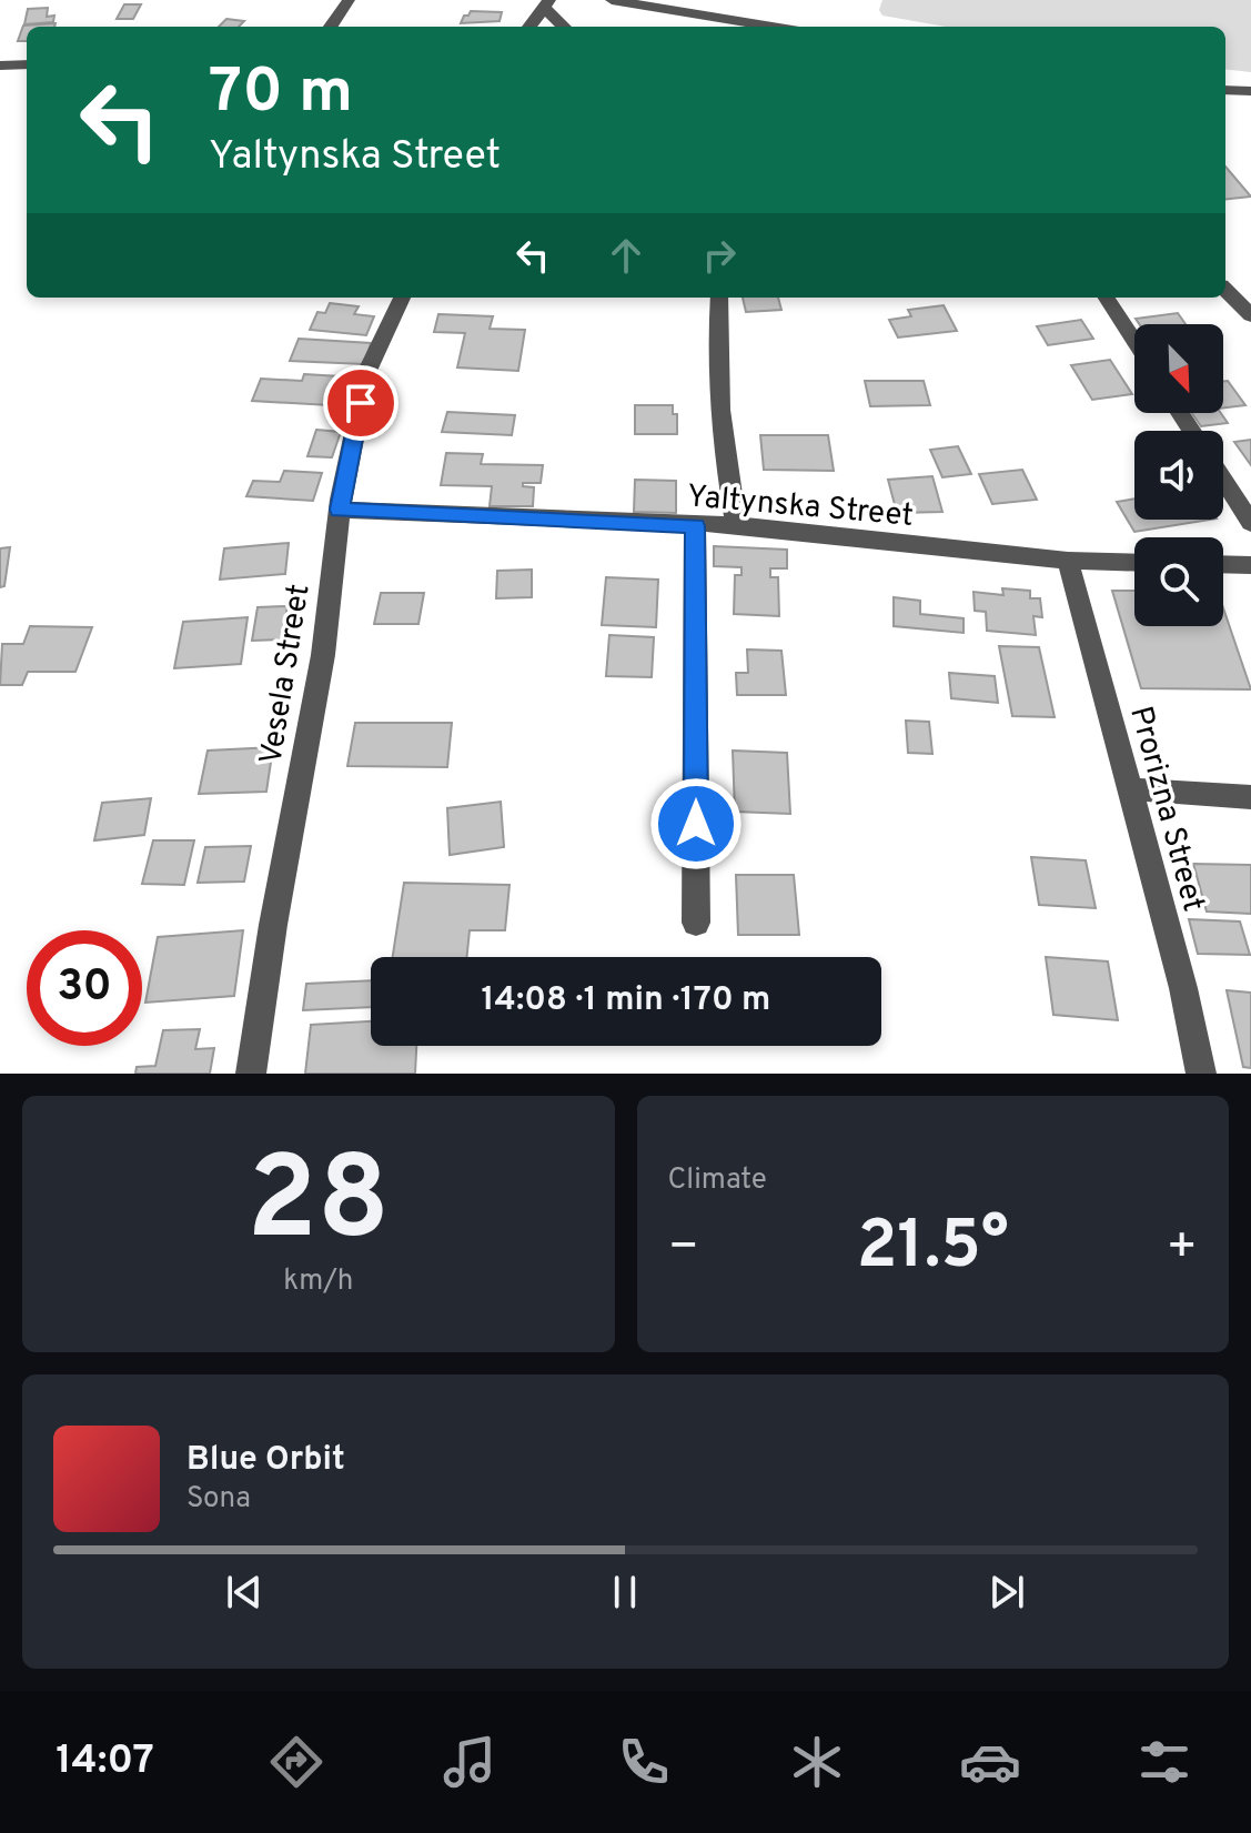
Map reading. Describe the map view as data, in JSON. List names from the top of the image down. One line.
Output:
{"streets":{"street":["Yaltynska Street","Vesela Street","Prorizna Street"]},"crossings":[["Yaltynska Street","Vesela Street"],["Yaltynska Street","Prorizna Street"]],"north":"bottom right","page":{"turn":["70 m","Yaltynska Street"],"limit":"30","trip":"14:08 · 1 min · 170 m","tile":[["28","km/h"],"Climate"],"heat":["−","21.5°","+"],"song":["Blue Orbit","Sona"],"tabs":"14:07"}}
